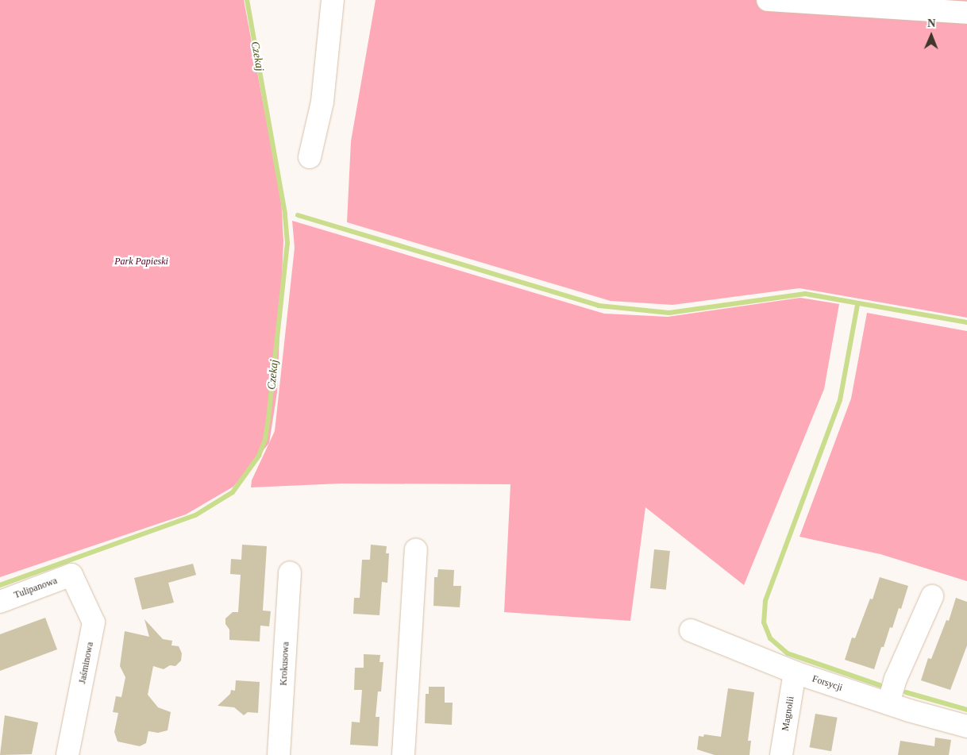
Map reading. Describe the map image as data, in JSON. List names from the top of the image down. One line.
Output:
{"streets":{"street":["Tulipanowa","Jaśminowa","Krokusowa","Forsycji","Magnolii"]},"crossings":[["Tulipanowa","Jaśminowa"],["Forsycji","Magnolii"]],"water":["Czekaj"],"parks":["Park Papieski"],"north":"top"}
